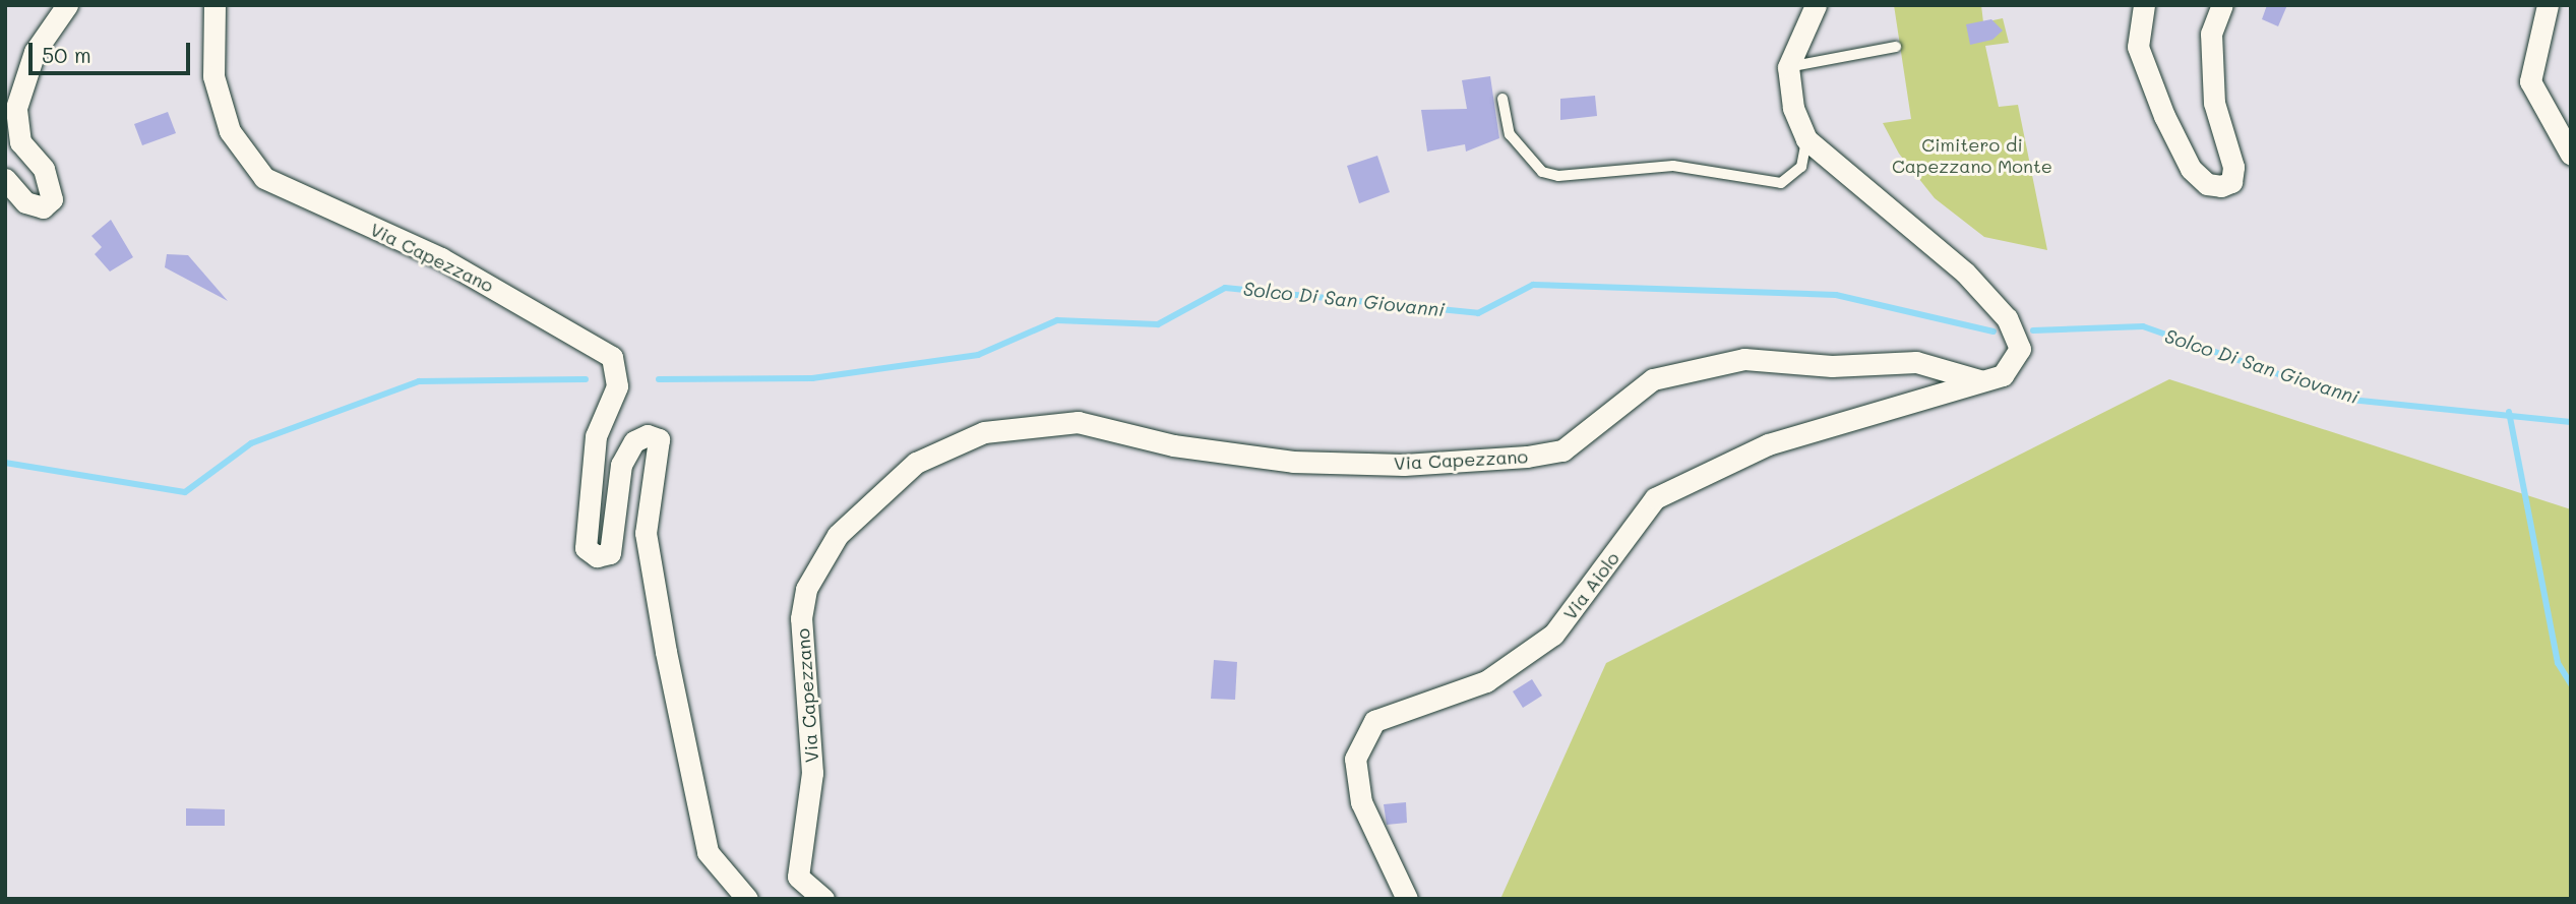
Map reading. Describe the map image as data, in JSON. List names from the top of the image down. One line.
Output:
{"streets":{"street":["Via Capezzano","Via Aiolo"]},"crossings":[["Via Capezzano","Via Aiolo"]],"water":["Solco Di San Giovanni"],"parks":["Cimitero di Capezzano Monte"],"scale_bar":"50 m"}
